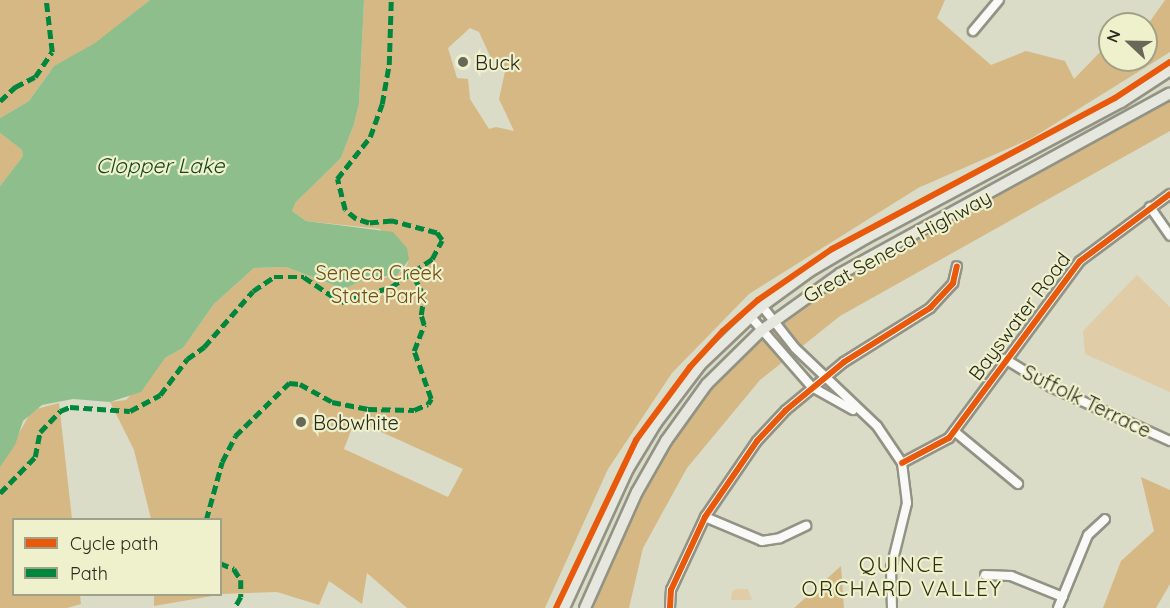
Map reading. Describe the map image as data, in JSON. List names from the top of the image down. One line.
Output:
{"streets":{"main road":["Great Seneca Highway"],"street":["Bayswater Road","Suffolk Terrace"]},"crossings":[["Bayswater Road","Suffolk Terrace"]],"districts":["QUINCE ORCHARD VALLEY"],"water":["Clopper Lake"],"parks":["Seneca Creek State Park"],"places":["Buck","Bobwhite"],"legend":["Cycle path","Path"],"north":"left"}
